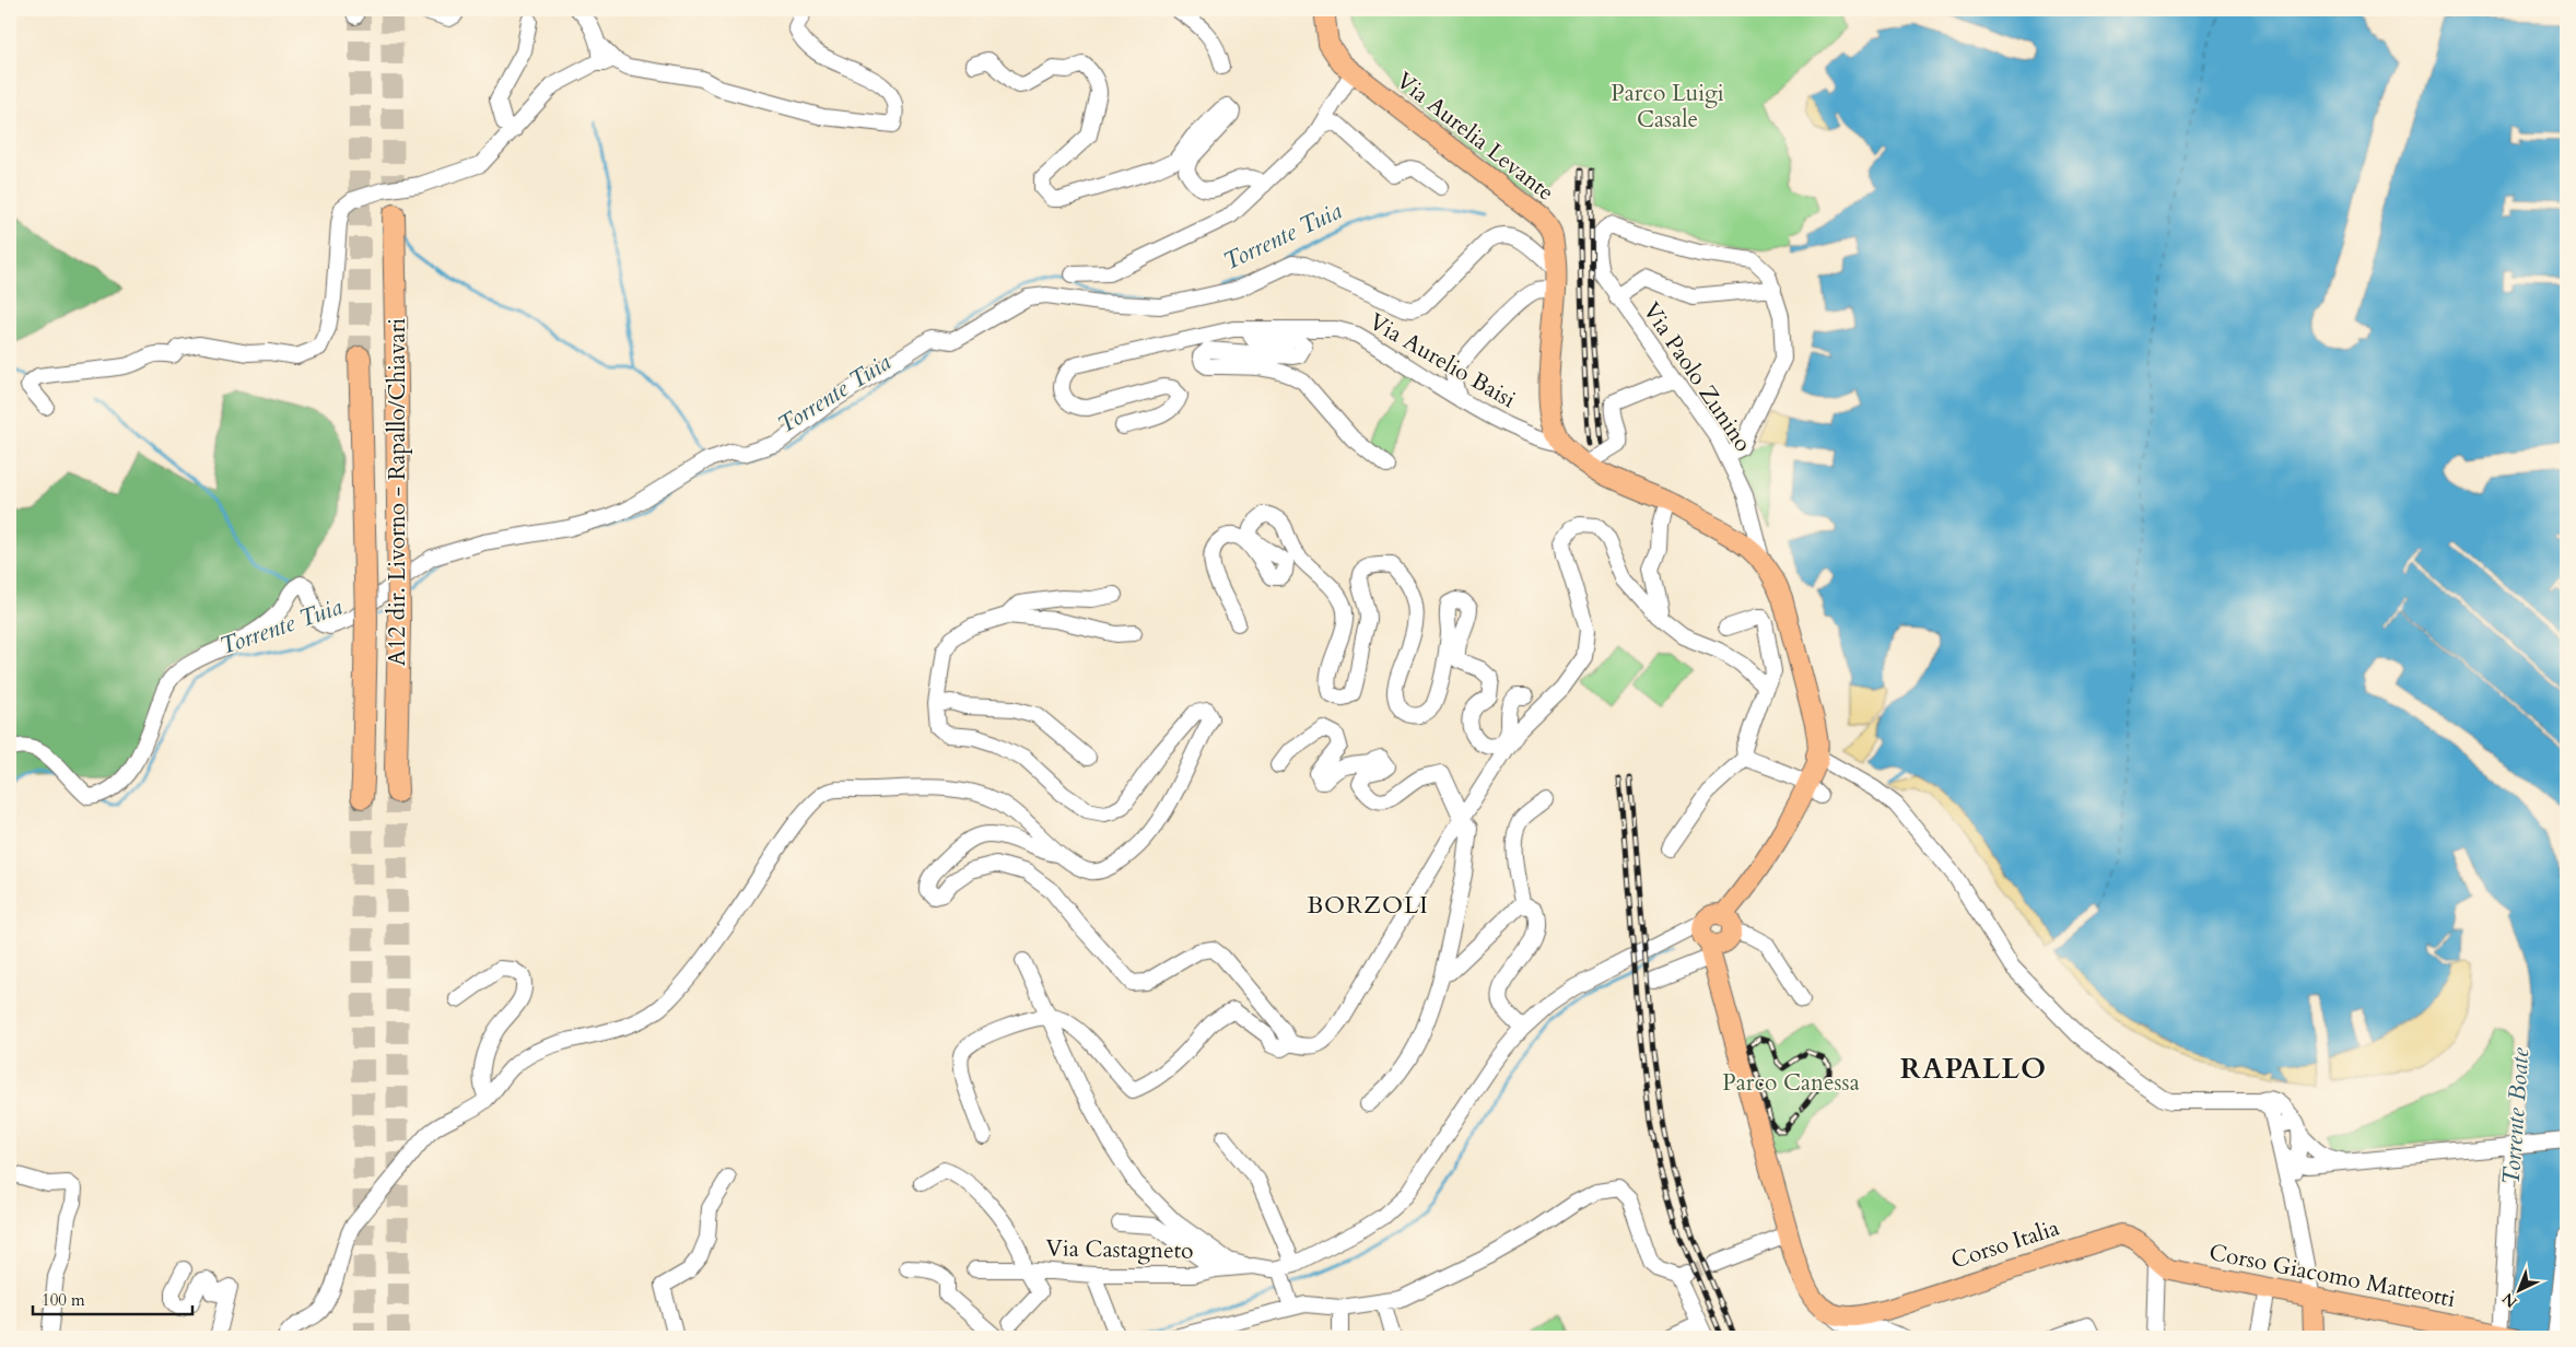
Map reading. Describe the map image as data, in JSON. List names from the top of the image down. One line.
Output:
{"streets":{"highway":["A12 dir. Livorno - Rapallo/Chiavari"],"main road":["Via Aurelia Levante","Corso Italia","Corso Giacomo Matteotti"],"street":["Via Aurelio Baisi","Via Paolo Zunino","Via Castagneto"]},"crossings":[["Via Aurelia Levante","Via Aurelio Baisi"],["Corso Italia","Corso Giacomo Matteotti"]],"districts":["BORZOLI","RAPALLO"],"water":["Torrente Tuia","Torrente Boate"],"parks":["Parco Luigi Casale","Parco Canessa"],"scale_bar":"100 m","north":"bottom left"}
